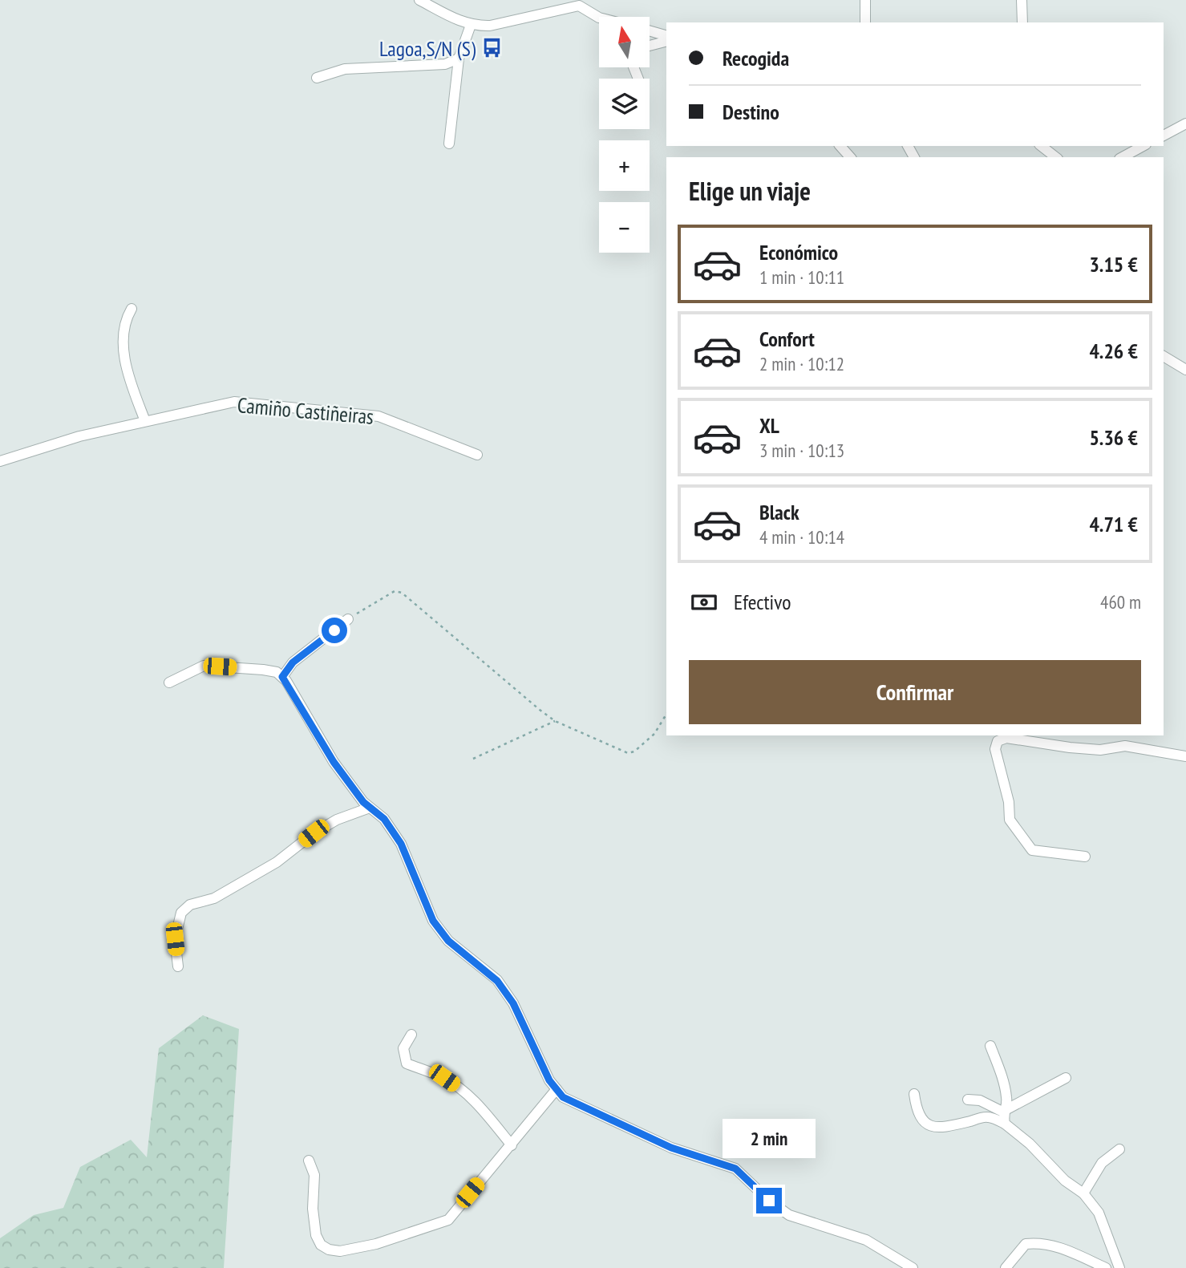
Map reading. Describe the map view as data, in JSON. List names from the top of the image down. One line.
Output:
{"streets":{"street":["Camiño Castiñeiras"]},"places":{"bus stop":["Lagoa,S/N (S)"]},"north":"top","page":{"map_buttons":["+","−"],"banner":["Recogida","Destino"],"heading":"Elige un viaje","list":[{"name":"Económico","note":"1 min · 10:11","value":"3.15 €"},{"name":"Confort","note":"2 min · 10:12","value":"4.26 €"},{"name":"XL","note":"3 min · 10:13","value":"5.36 €"},{"name":"Black","note":"4 min · 10:14","value":"4.71 €"}],"pay":["Efectivo","460 m"],"buttons":"Confirmar","bubble":"2 min"}}
